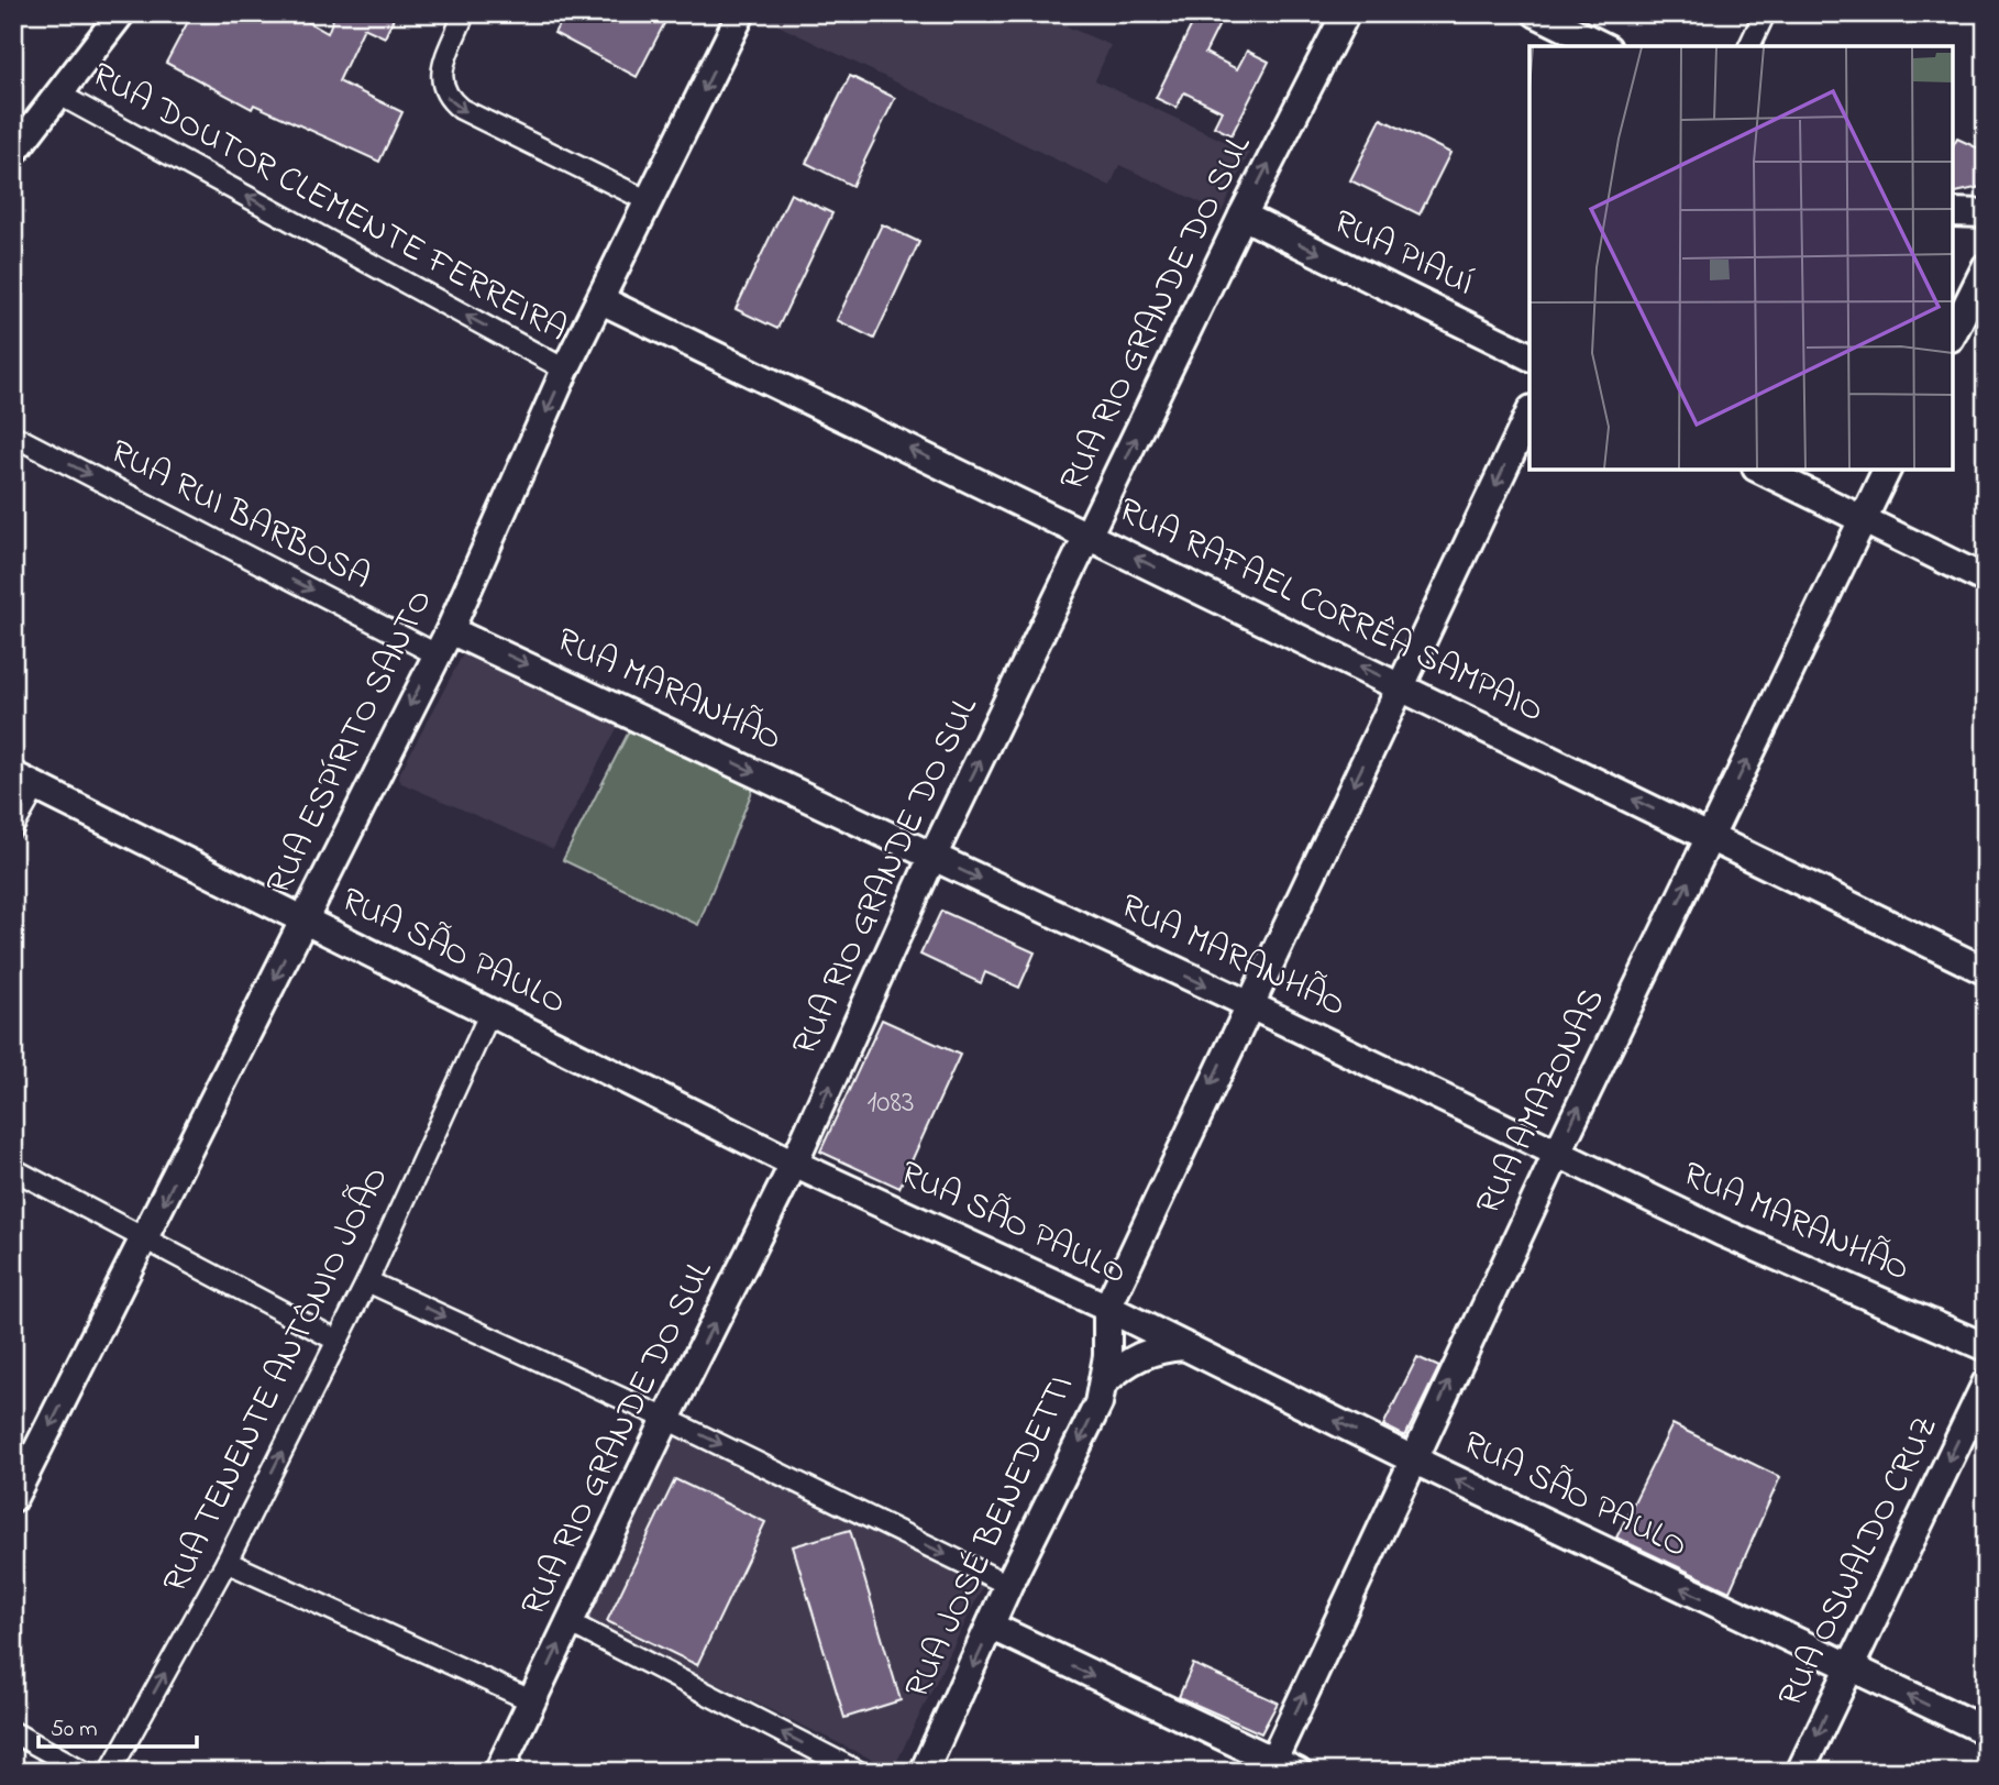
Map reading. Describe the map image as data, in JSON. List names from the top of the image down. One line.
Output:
{"streets":{"street":["RUA DOUTOR CLEMENTE FERREIRA","RUA PIAUÍ","RUA RIO GRANDE DO SUL","RUA RUI BARBOSA","RUA RAFAEL CORRÊA SAMPAIO","RUA MARANHÃO","RUA ESPÍRITO SANTO","RUA SÃO PAULO","RUA AMAZONAS","RUA TENENTE ANTÔNIO JOÃO","RUA JOSÉ BENEDETTI","RUA OSWALDO CRUZ"]},"crossings":[["RUA DOUTOR CLEMENTE FERREIRA","RUA ESPÍRITO SANTO"],["RUA PIAUÍ","RUA RIO GRANDE DO SUL"],["RUA RIO GRANDE DO SUL","RUA RAFAEL CORRÊA SAMPAIO"],["RUA RIO GRANDE DO SUL","RUA MARANHÃO"],["RUA RIO GRANDE DO SUL","RUA SÃO PAULO"],["RUA RUI BARBOSA","RUA ESPÍRITO SANTO"],["RUA RAFAEL CORRÊA SAMPAIO","RUA ESPÍRITO SANTO"],["RUA RAFAEL CORRÊA SAMPAIO","RUA AMAZONAS"],["RUA RAFAEL CORRÊA SAMPAIO","RUA JOSÉ BENEDETTI"],["RUA MARANHÃO","RUA ESPÍRITO SANTO"],["RUA MARANHÃO","RUA AMAZONAS"],["RUA MARANHÃO","RUA JOSÉ BENEDETTI"],["RUA ESPÍRITO SANTO","RUA SÃO PAULO"],["RUA SÃO PAULO","RUA AMAZONAS"],["RUA SÃO PAULO","RUA TENENTE ANTÔNIO JOÃO"],["RUA SÃO PAULO","RUA JOSÉ BENEDETTI"],["RUA SÃO PAULO","RUA OSWALDO CRUZ"]],"one_way":["RUA DOUTOR CLEMENTE FERREIRA","RUA PIAUÍ","RUA RIO GRANDE DO SUL","RUA RUI BARBOSA","RUA RAFAEL CORRÊA SAMPAIO","RUA MARANHÃO","RUA ESPÍRITO SANTO","RUA SÃO PAULO","RUA AMAZONAS","RUA TENENTE ANTÔNIO JOÃO","RUA JOSÉ BENEDETTI","RUA OSWALDO CRUZ"],"house_numbers":["1083"],"scale_bar":"50 m"}
